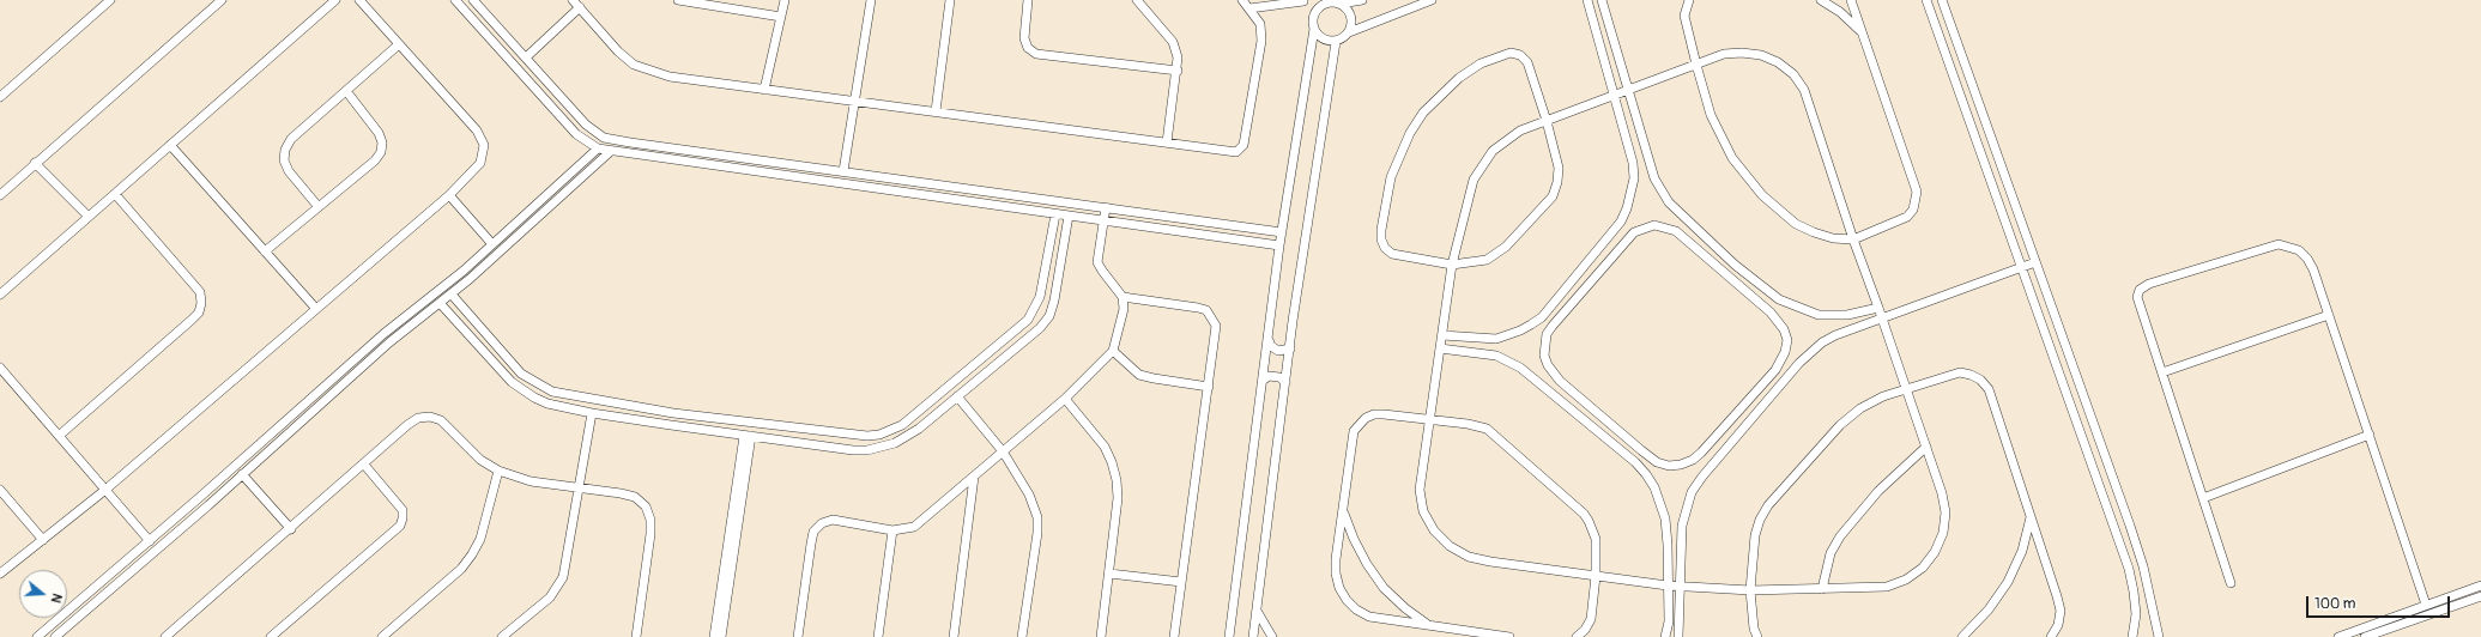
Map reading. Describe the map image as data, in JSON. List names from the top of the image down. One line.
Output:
{"scale_bar":"100 m","north":"right"}
